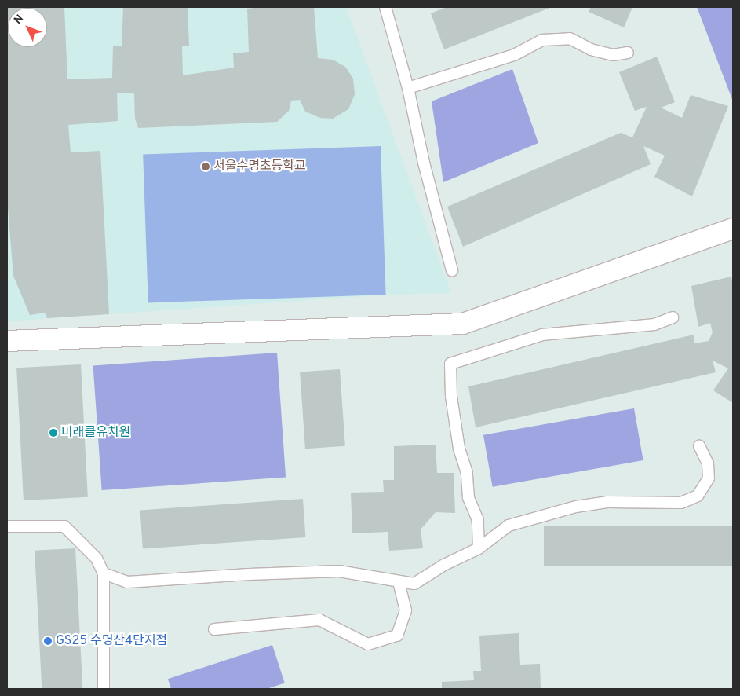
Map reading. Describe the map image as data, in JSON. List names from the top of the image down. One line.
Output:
{"places":["서울수명초등학교","미래클유치원","GS25 수명산4단지점"],"north":"top left"}
